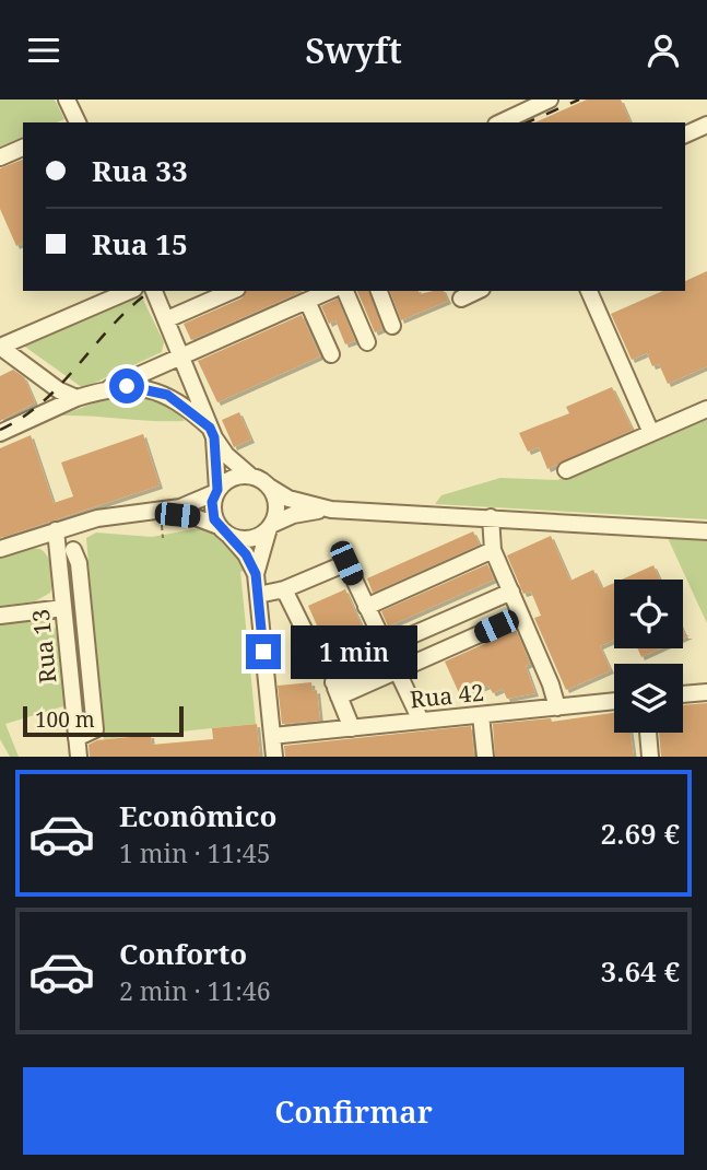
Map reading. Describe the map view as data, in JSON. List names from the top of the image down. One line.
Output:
{"streets":{"street":["Rua 13","Rua 42"]},"scale_bar":"100 m","page":{"header":"Swyft","banner":["Rua 33","Rua 15"],"bubble":"1 min","scale":"100 m","list":[{"name":"Econômico","note":"1 min · 11:45","value":"2.69 €"},{"name":"Conforto","note":"2 min · 11:46","value":"3.64 €"}],"buttons":"Confirmar"}}
